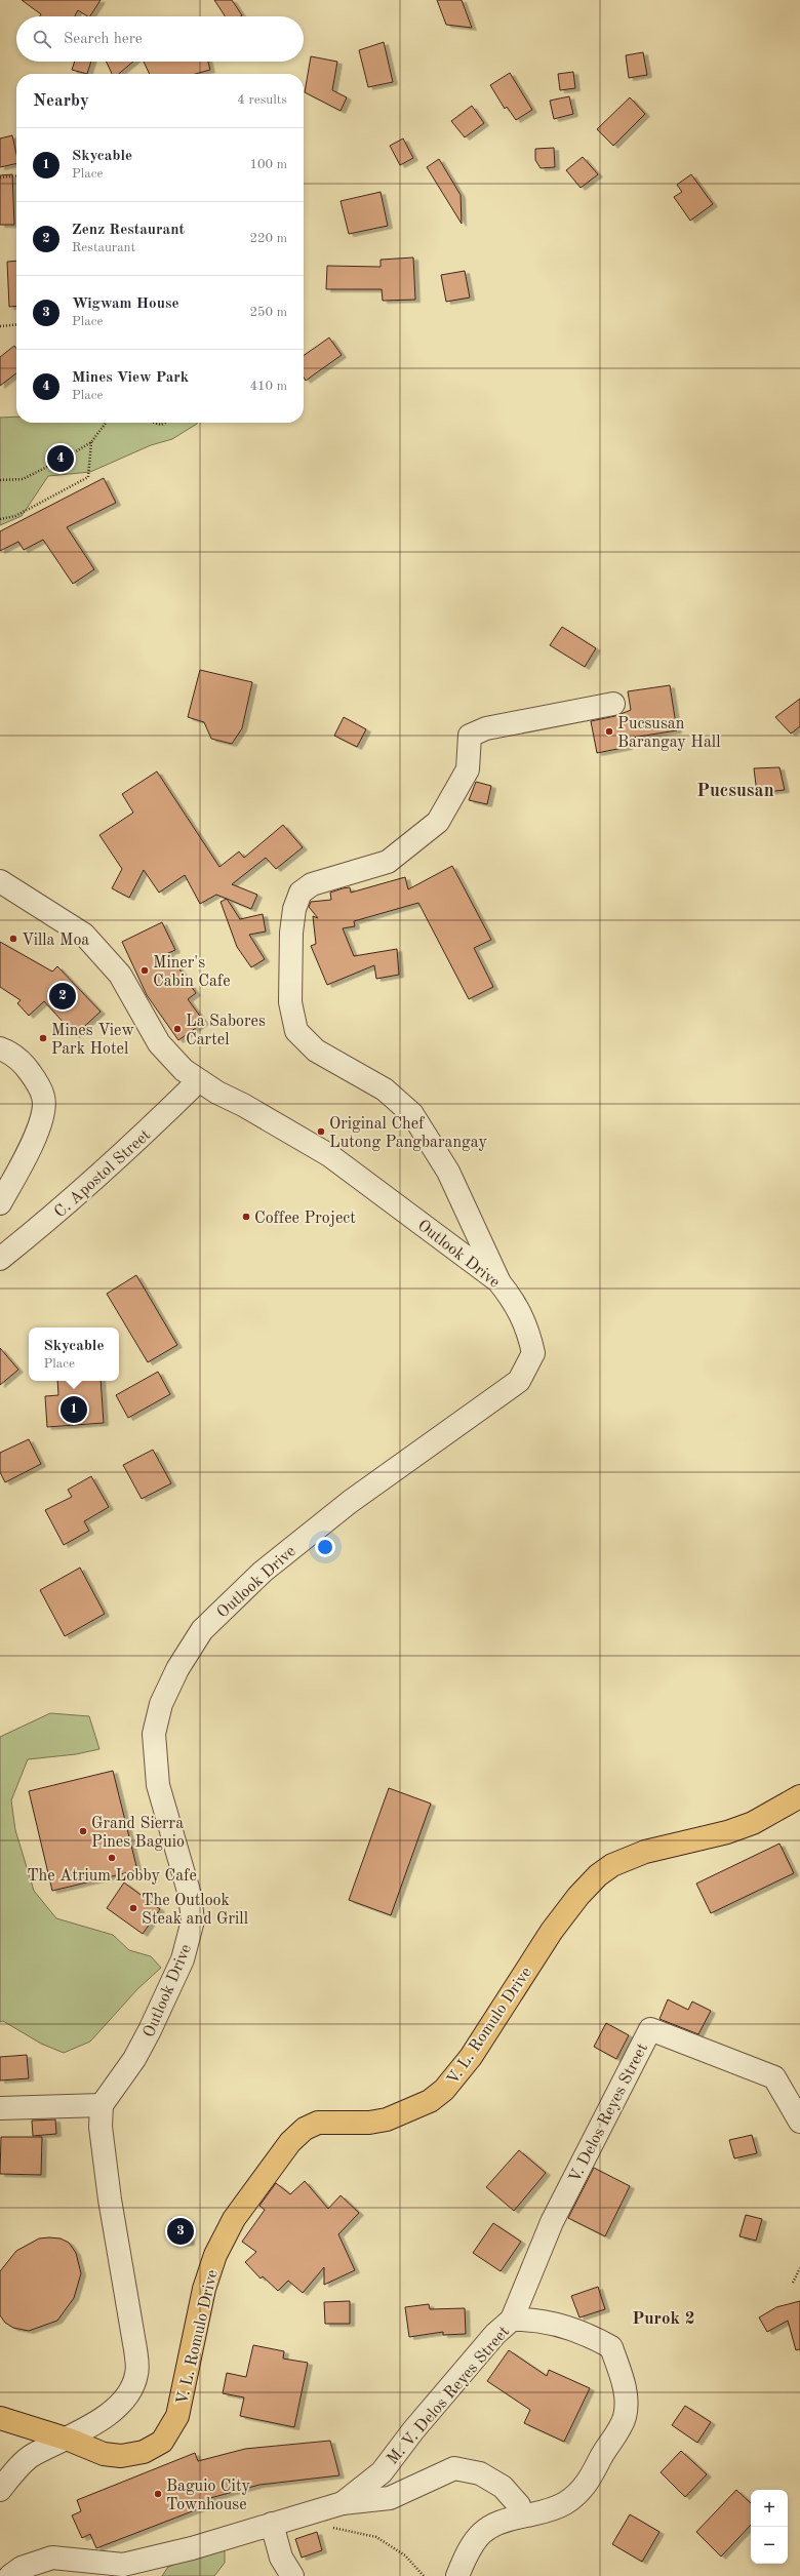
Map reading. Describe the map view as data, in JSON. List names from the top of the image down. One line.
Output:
{"streets":{"main road":["V. L. Romulo Drive"],"street":["C. Apostol Street","Outlook Drive","V. Delos Reyes Street","M. V. Delos Reyes Street"]},"crossings":[["C. Apostol Street","Outlook Drive"],["V. Delos Reyes Street","M. V. Delos Reyes Street"]],"districts":["Pucsusan","Purok 2"],"places":["Pucsusan Barangay Hall","Villa Moa","Miner's Cabin Cafe","La Sabores Cartel","Mines View Park Hotel","Original Chef Lutong Pangbarangay","Coffee Project","Grand Sierra Pines Baguio","The Atrium Lobby Cafe","The Outlook Steak and Grill","Baguio City Townhouse"],"page":{"search":"Search here","heading":["Nearby","4 results"],"list":[{"mark":"1","name":"Skycable","note":"Place","value":"100 m"},{"mark":"2","name":"Zenz Restaurant","note":"Restaurant","value":"220 m"},{"mark":"3","name":"Wigwam House","note":"Place","value":"250 m"},{"mark":"4","name":"Mines View Park","note":"Place","value":"410 m"}],"pins":["4","2","1","3"],"popup":["Skycable","Place"],"map_buttons":["+","−"]}}
